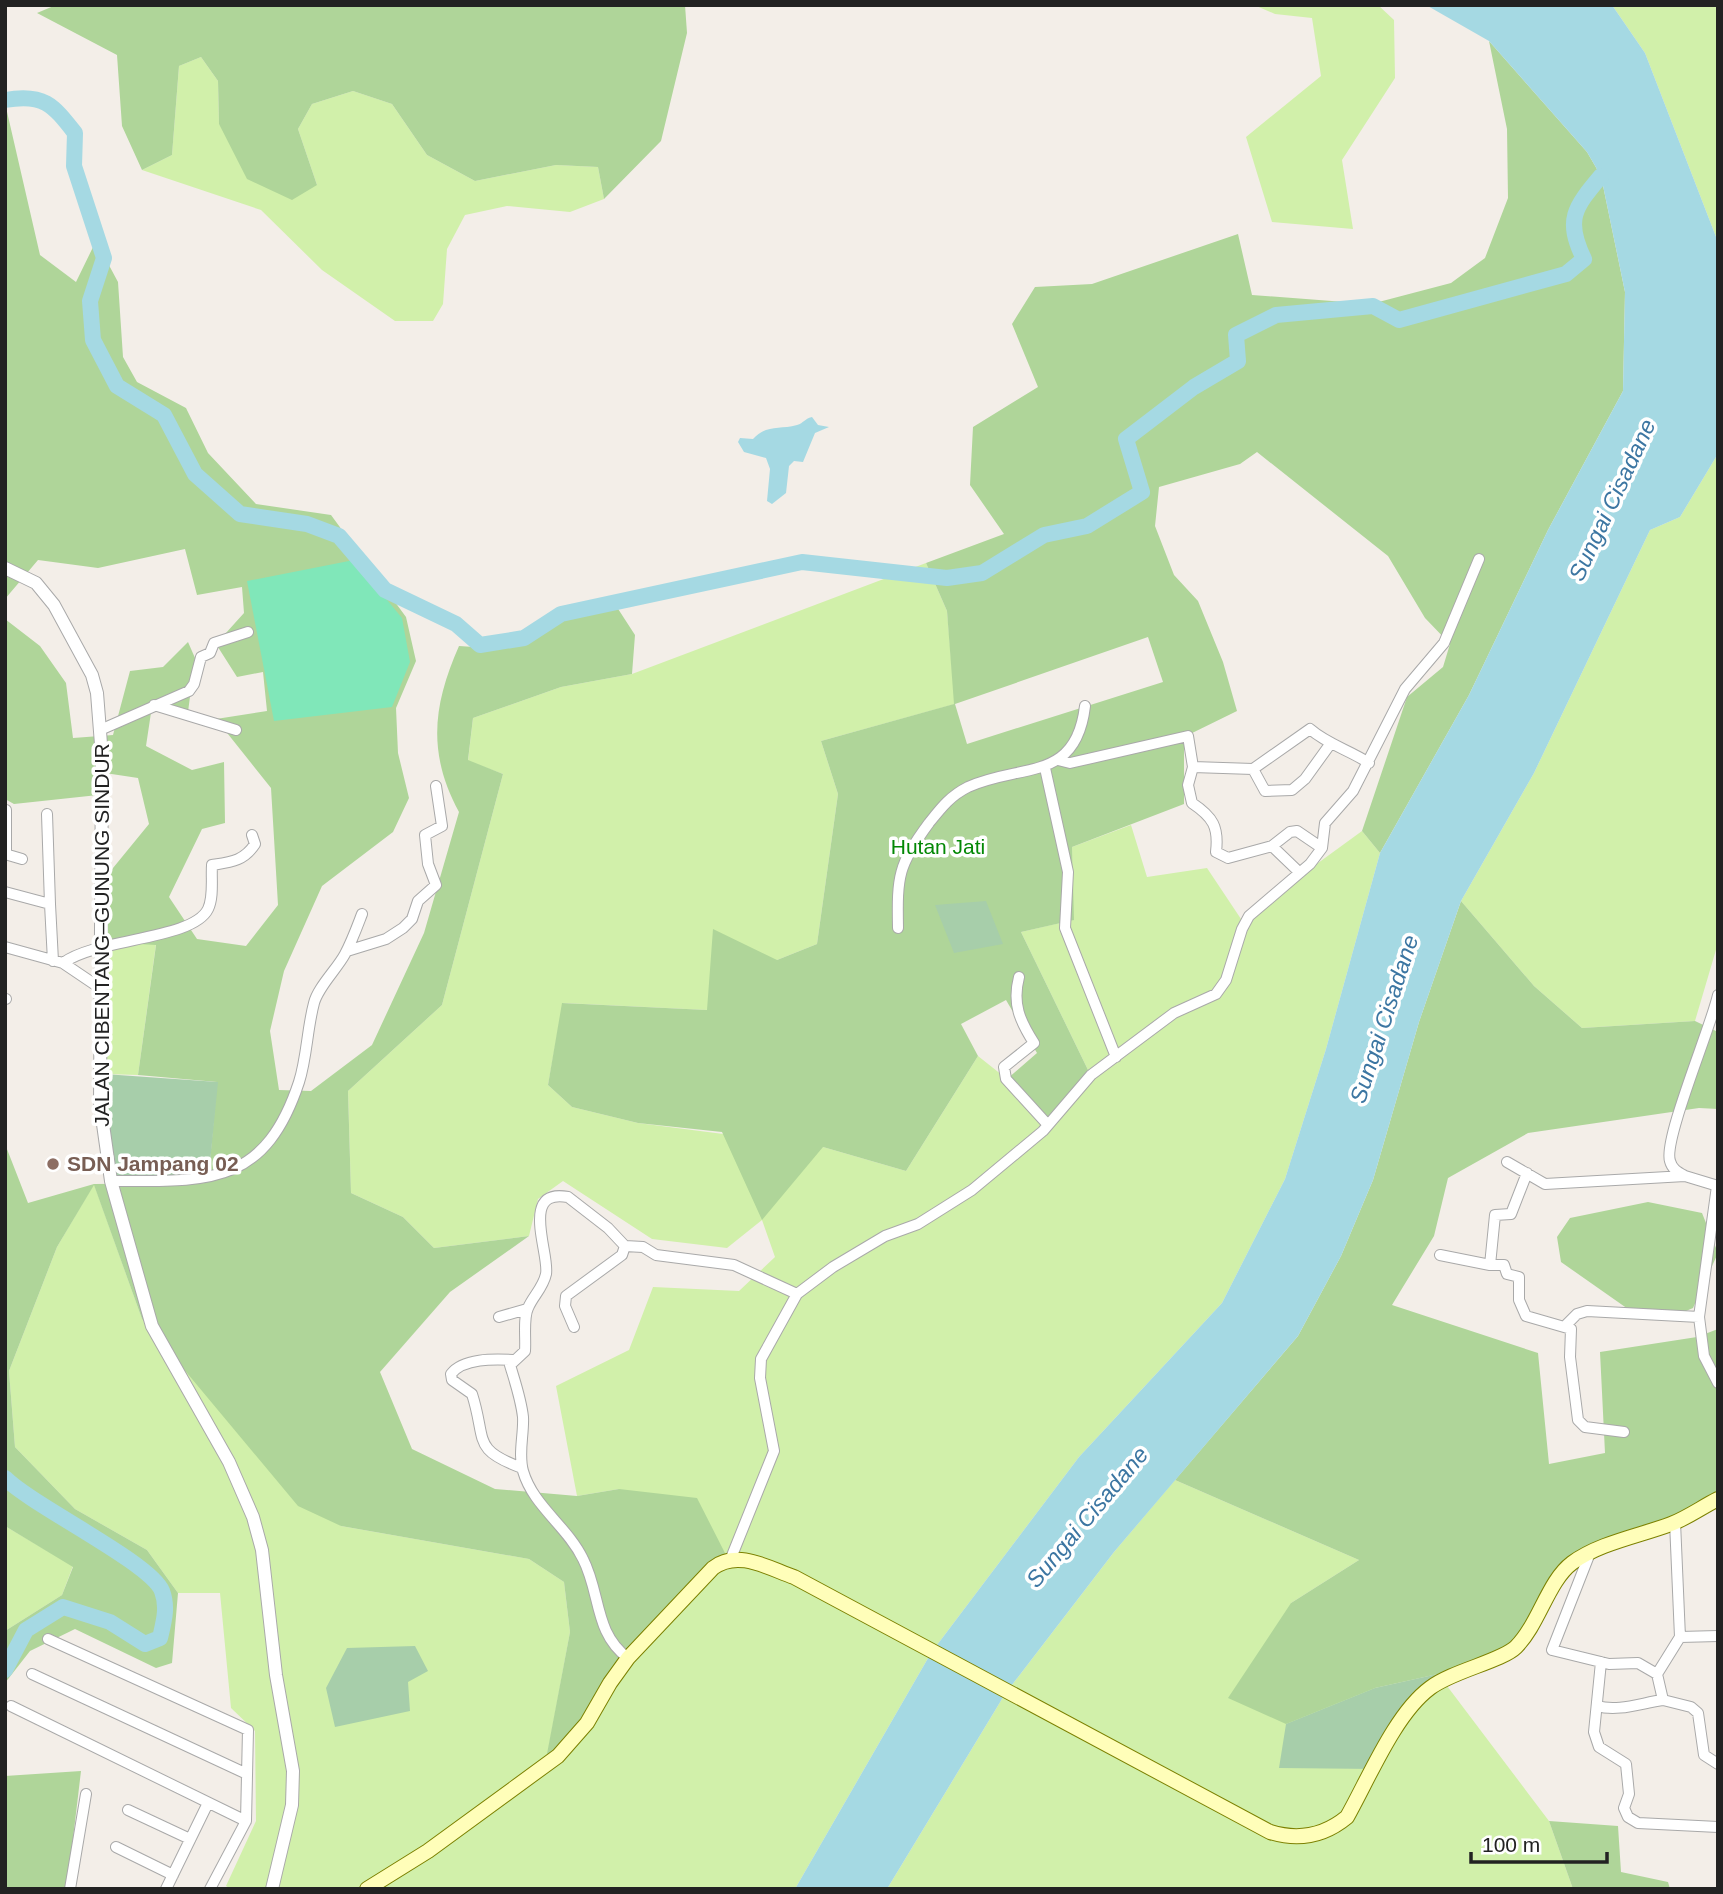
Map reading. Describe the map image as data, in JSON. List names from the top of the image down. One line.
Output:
{"streets":{"street":["JALAN CIBENTANG–GUNUNG SINDUR"]},"water":["Sungai Cisadane"],"parks":["Hutan Jati"],"places":["SDN Jampang 02"],"scale_bar":"100 m"}
